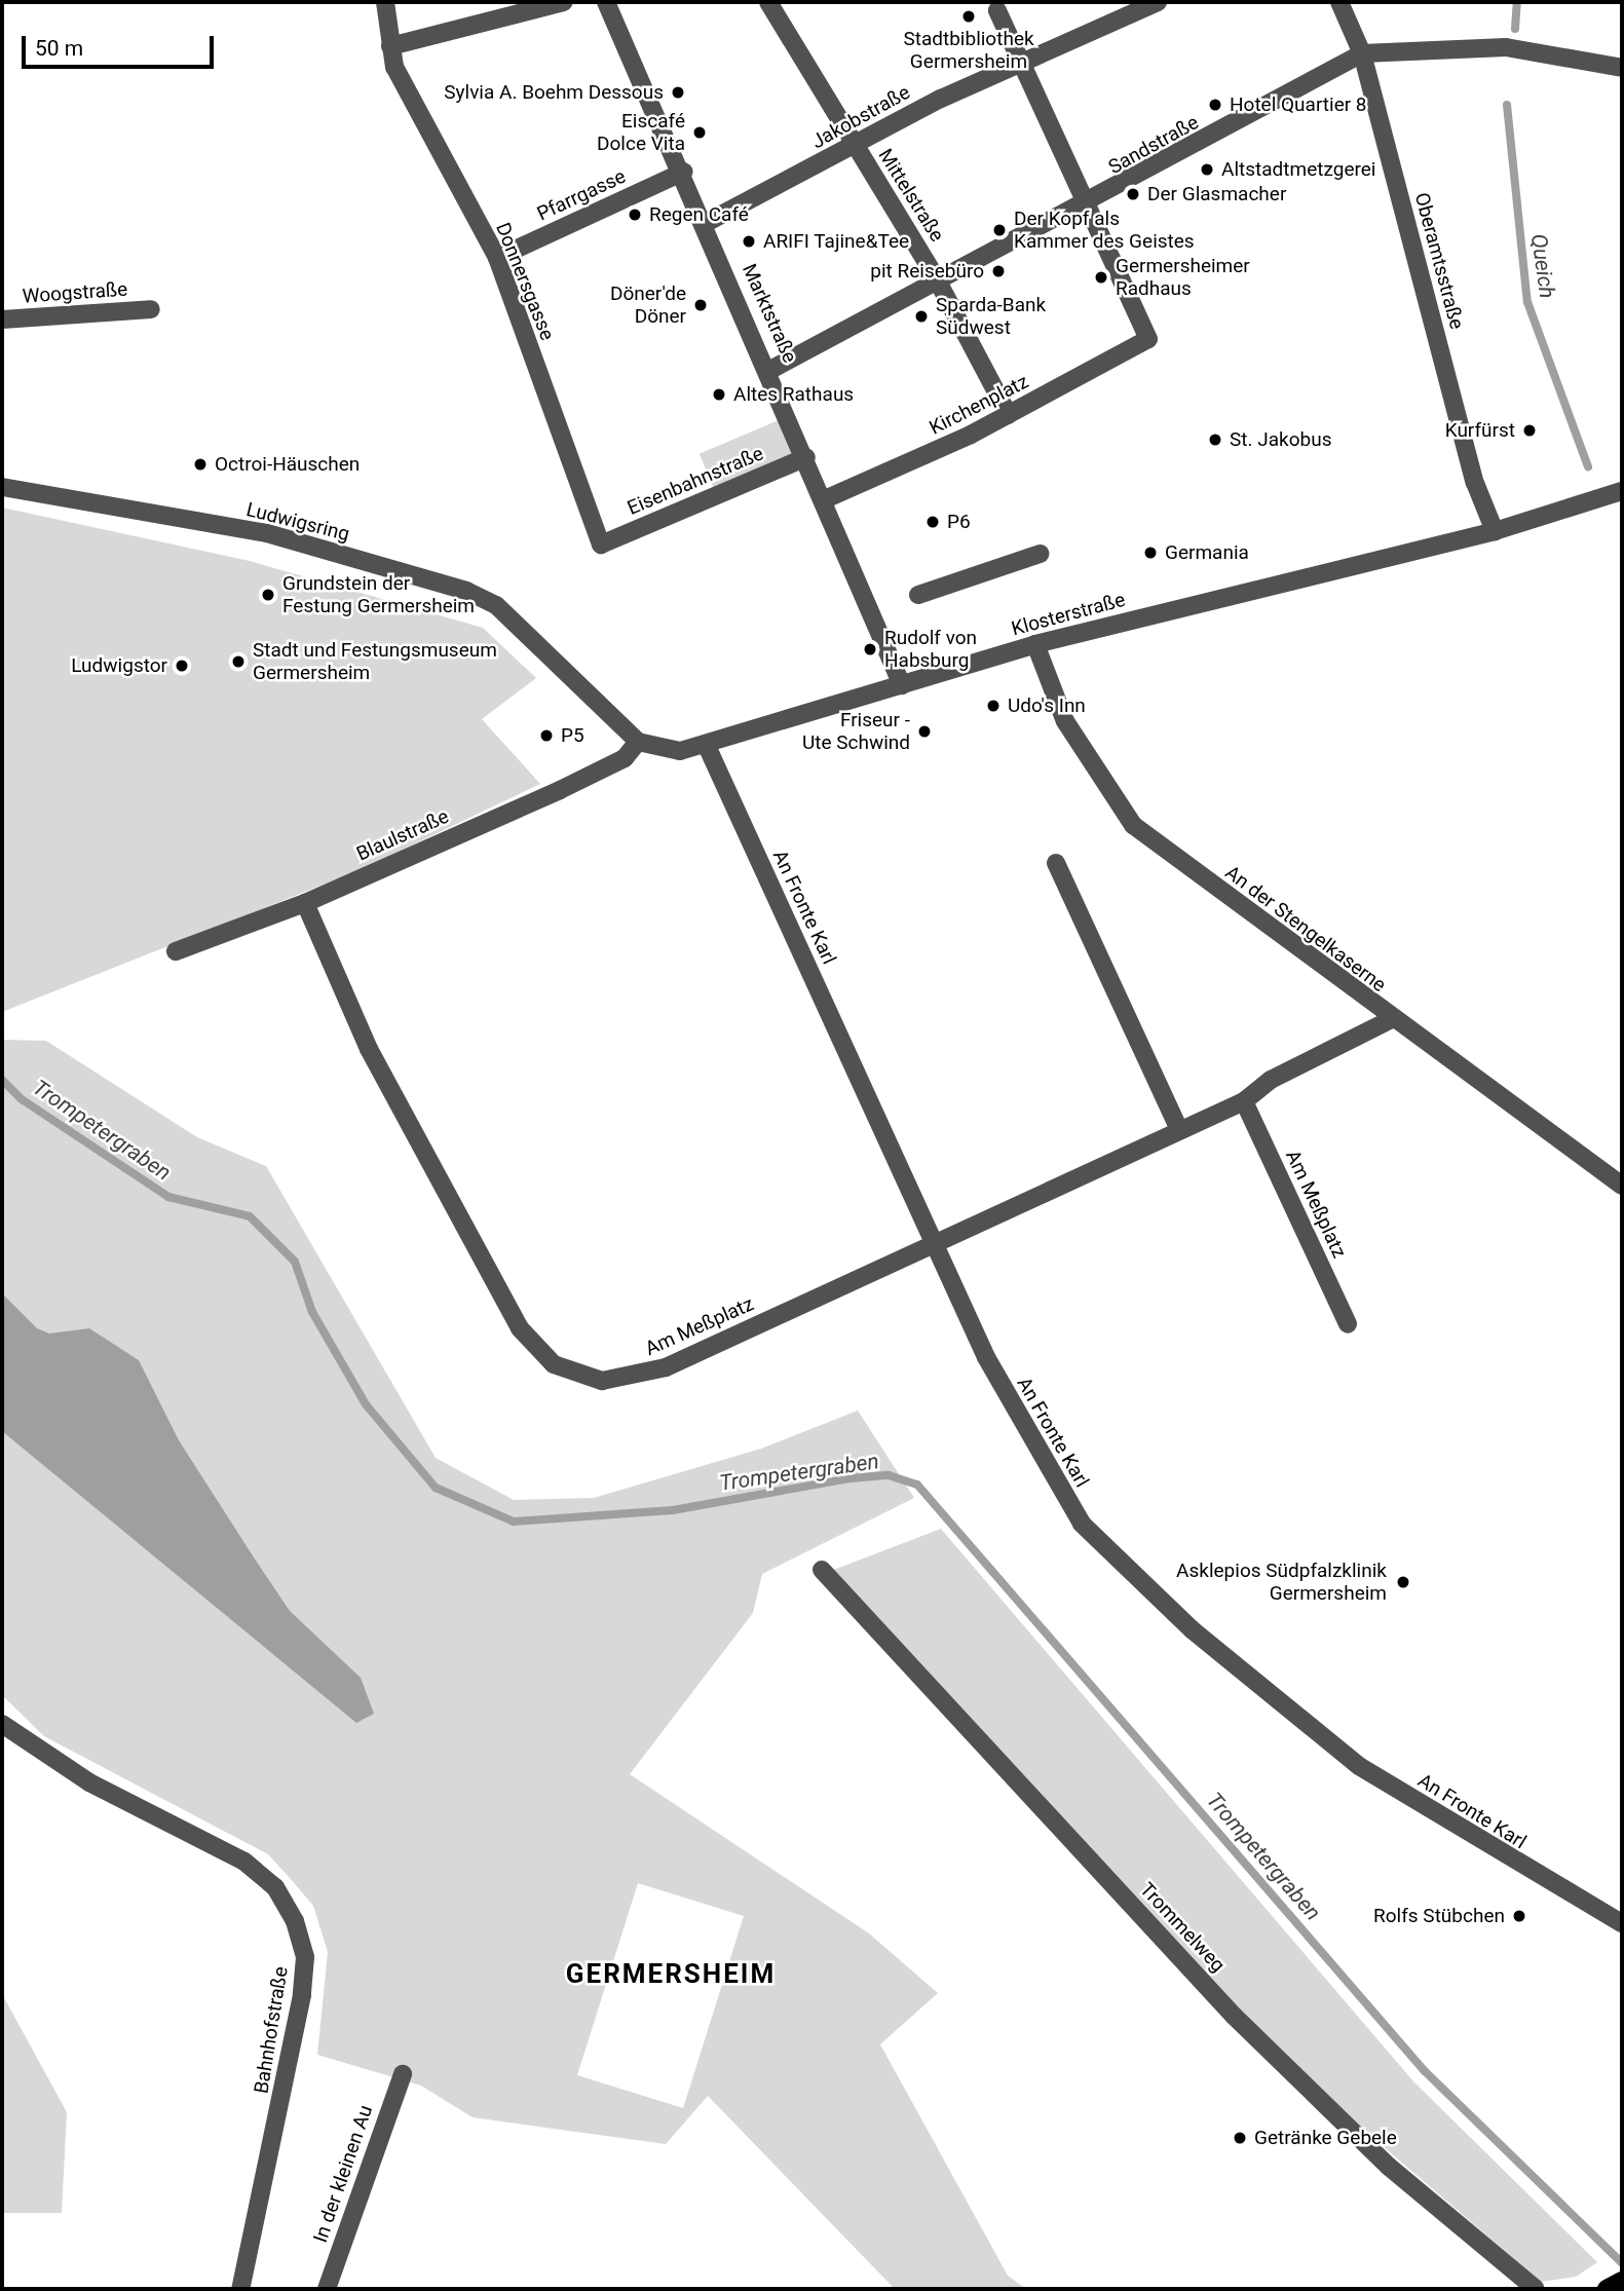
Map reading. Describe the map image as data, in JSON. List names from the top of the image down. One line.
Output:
{"streets":{"street":["Jakobstraße","Sandstraße","Pfarrgasse","Mittelstraße","Oberamtsstraße","Donnersgasse","Woogstraße","Marktstraße","Kirchenplatz","Eisenbahnstraße","Ludwigsring","Klosterstraße","Blaulstraße","An Fronte Karl","An der Stengelkaserne","Am Meßplatz","Trommelweg","Bahnhofstraße","In der kleinen Au"]},"crossings":[["Jakobstraße","Mittelstraße"],["Jakobstraße","Marktstraße"],["Sandstraße","Mittelstraße"],["Sandstraße","Oberamtsstraße"],["Sandstraße","Marktstraße"],["Sandstraße","Kirchenplatz"],["Pfarrgasse","Donnersgasse"],["Pfarrgasse","Marktstraße"],["Mittelstraße","Kirchenplatz"],["Oberamtsstraße","Klosterstraße"],["Donnersgasse","Eisenbahnstraße"],["Marktstraße","Kirchenplatz"],["Marktstraße","Eisenbahnstraße"],["Marktstraße","Klosterstraße"],["Ludwigsring","Klosterstraße"],["Ludwigsring","Blaulstraße"],["Klosterstraße","Blaulstraße"],["Klosterstraße","An Fronte Karl"],["Klosterstraße","An der Stengelkaserne"],["Blaulstraße","Am Meßplatz"],["An Fronte Karl","Am Meßplatz"],["An der Stengelkaserne","Am Meßplatz"]],"districts":["GERMERSHEIM"],"water":["Queich","Trompetergraben"],"places":["Stadtbibliothek Germersheim","Sylvia A. Boehm Dessous","Hotel Quartier 8","Eiscafé Dolce Vita","Altstadtmetzgerei","Der Glasmacher","Regen Café","Der Kopf als Kammer des Geistes","ARIFI Tajine&Tee","pit Reisebüro","Germersheimer Radhaus","Döner'de Döner","Sparda-Bank Südwest","Altes Rathaus","Kurfürst","St. Jakobus","Octroi-Häuschen","P6","Germania","Grundstein der Festung Germersheim","Rudolf von Habsburg","Stadt und Festungsmuseum Germersheim","Ludwigstor","Udo's Inn","Friseur - Ute Schwind","P5","Asklepios Südpfalzklinik Germersheim","Rolfs Stübchen","Getränke Gebele"],"scale_bar":"50 m"}
